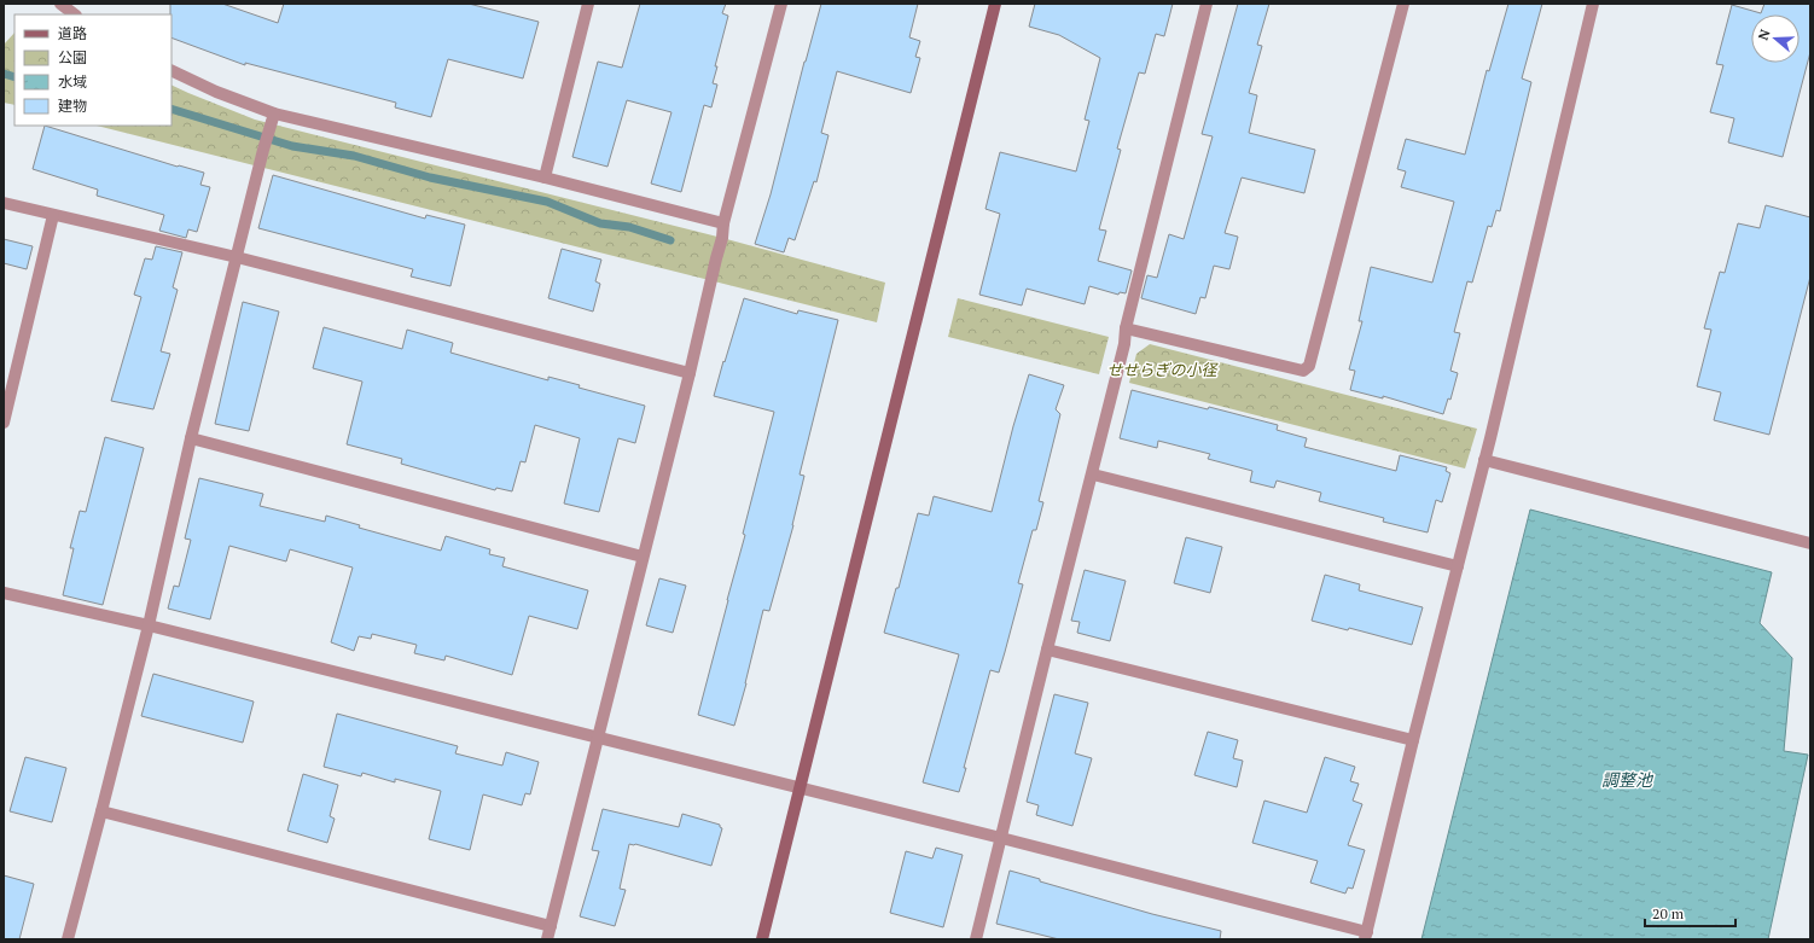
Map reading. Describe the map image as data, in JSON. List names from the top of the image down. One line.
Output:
{"water":["調整池"],"parks":["せせらぎの小径"],"legend":["道路","公園","水域","建物"],"scale_bar":"20 m","north":"left"}
